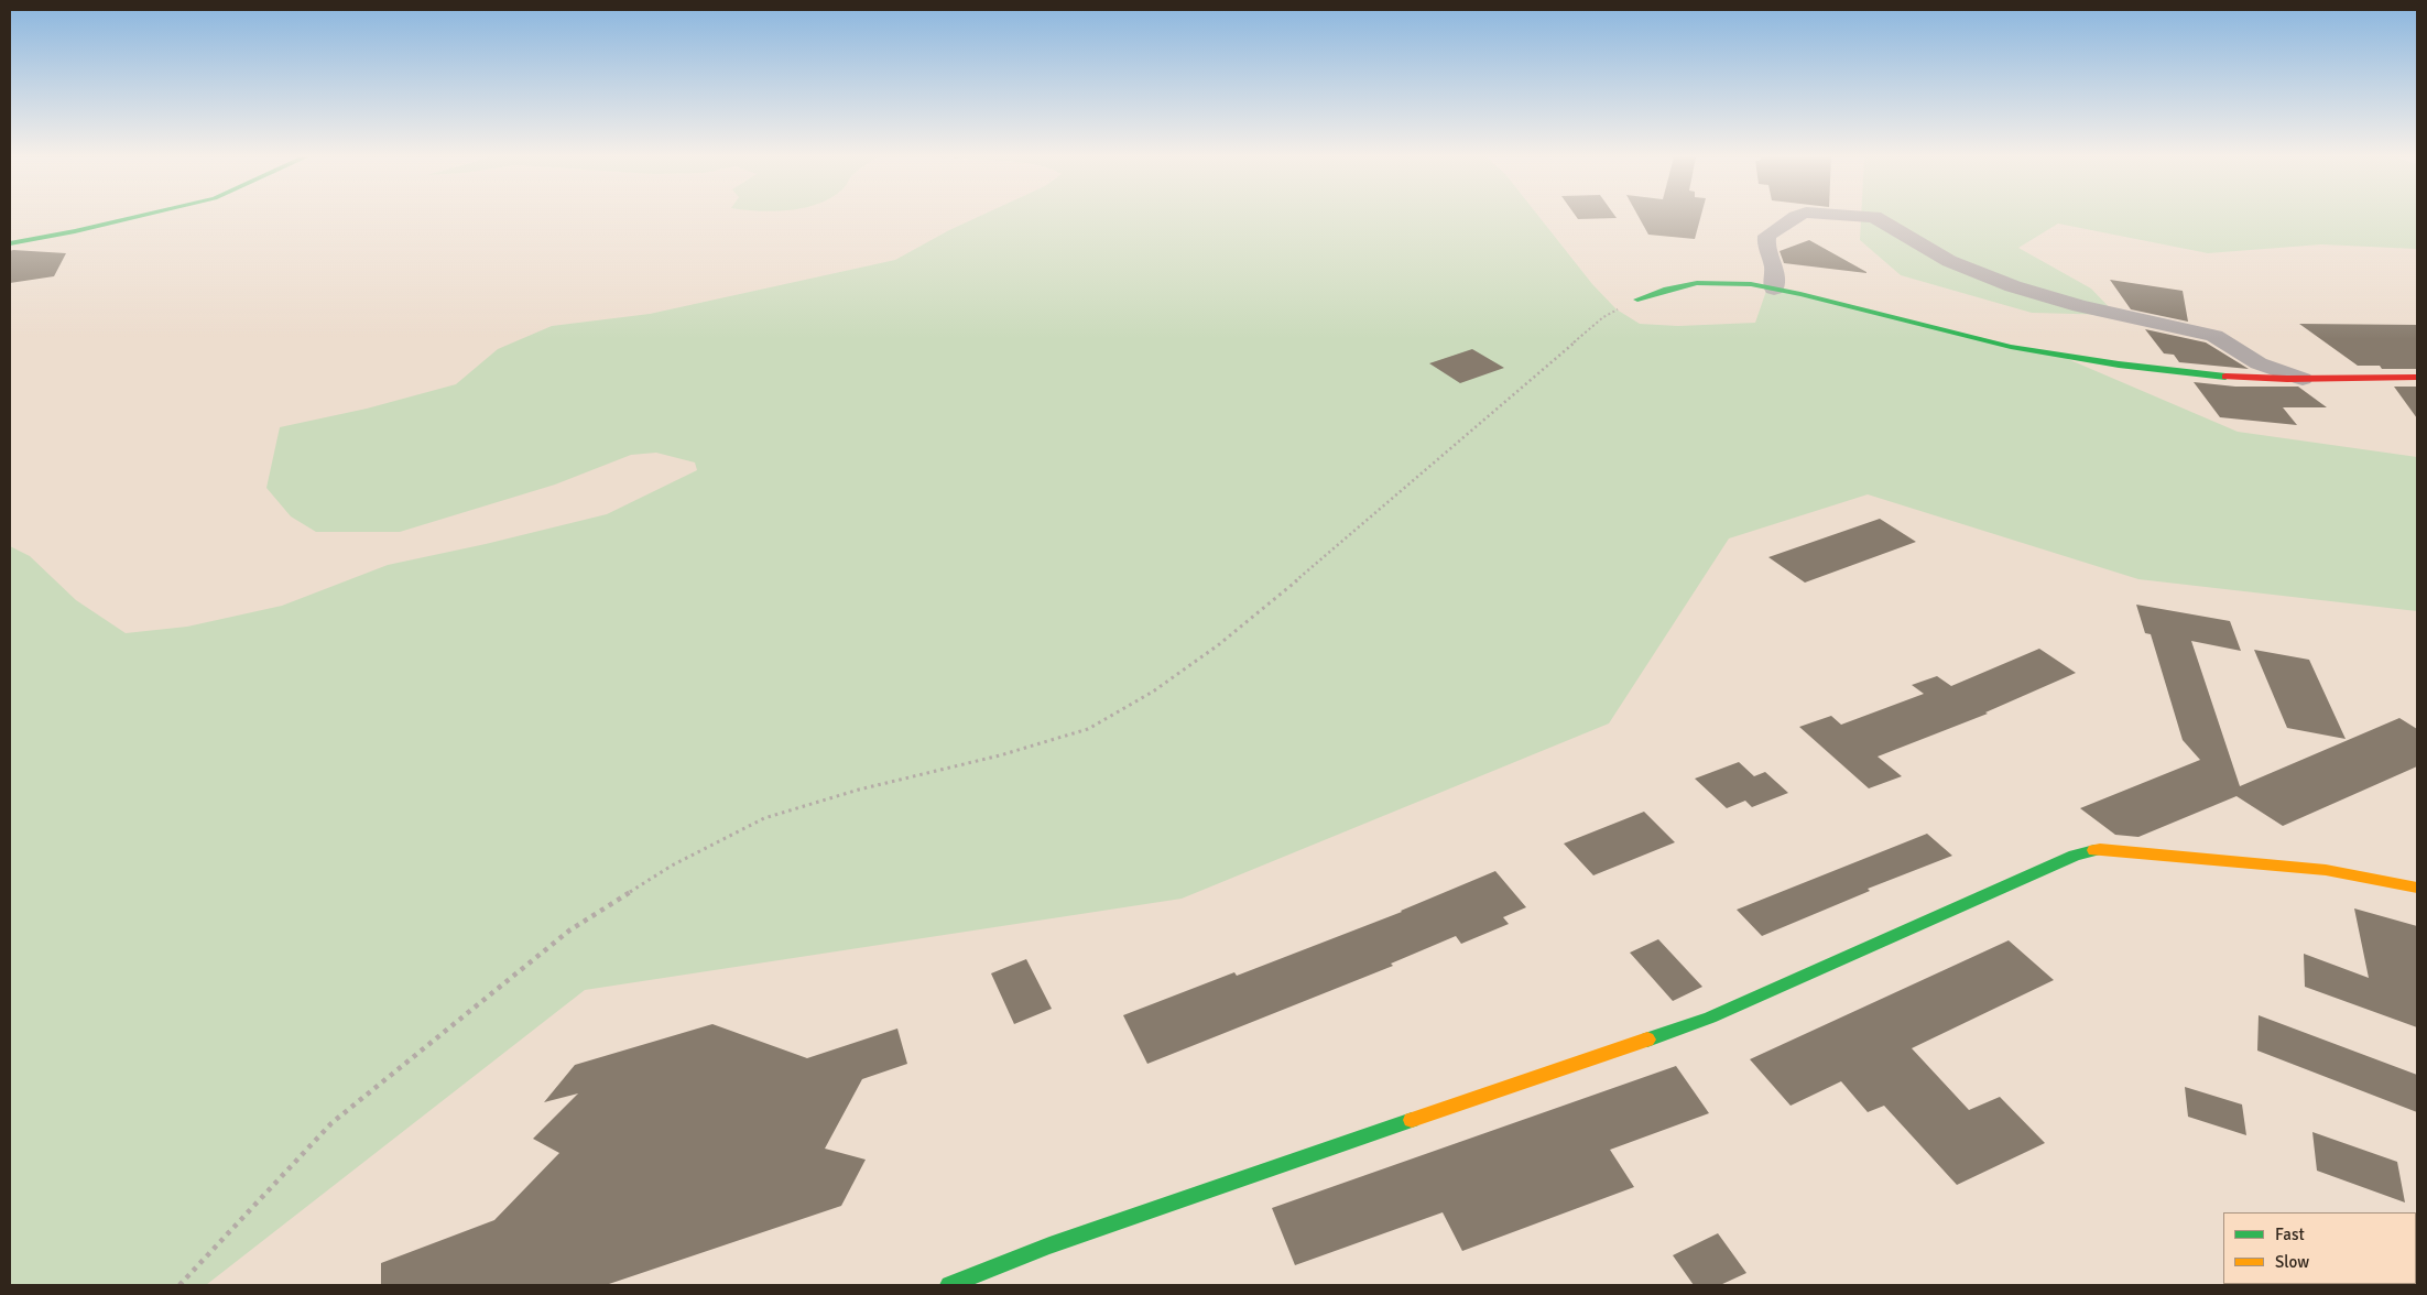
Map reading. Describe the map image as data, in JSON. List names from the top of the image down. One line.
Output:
{"legend":["Fast","Slow"]}
